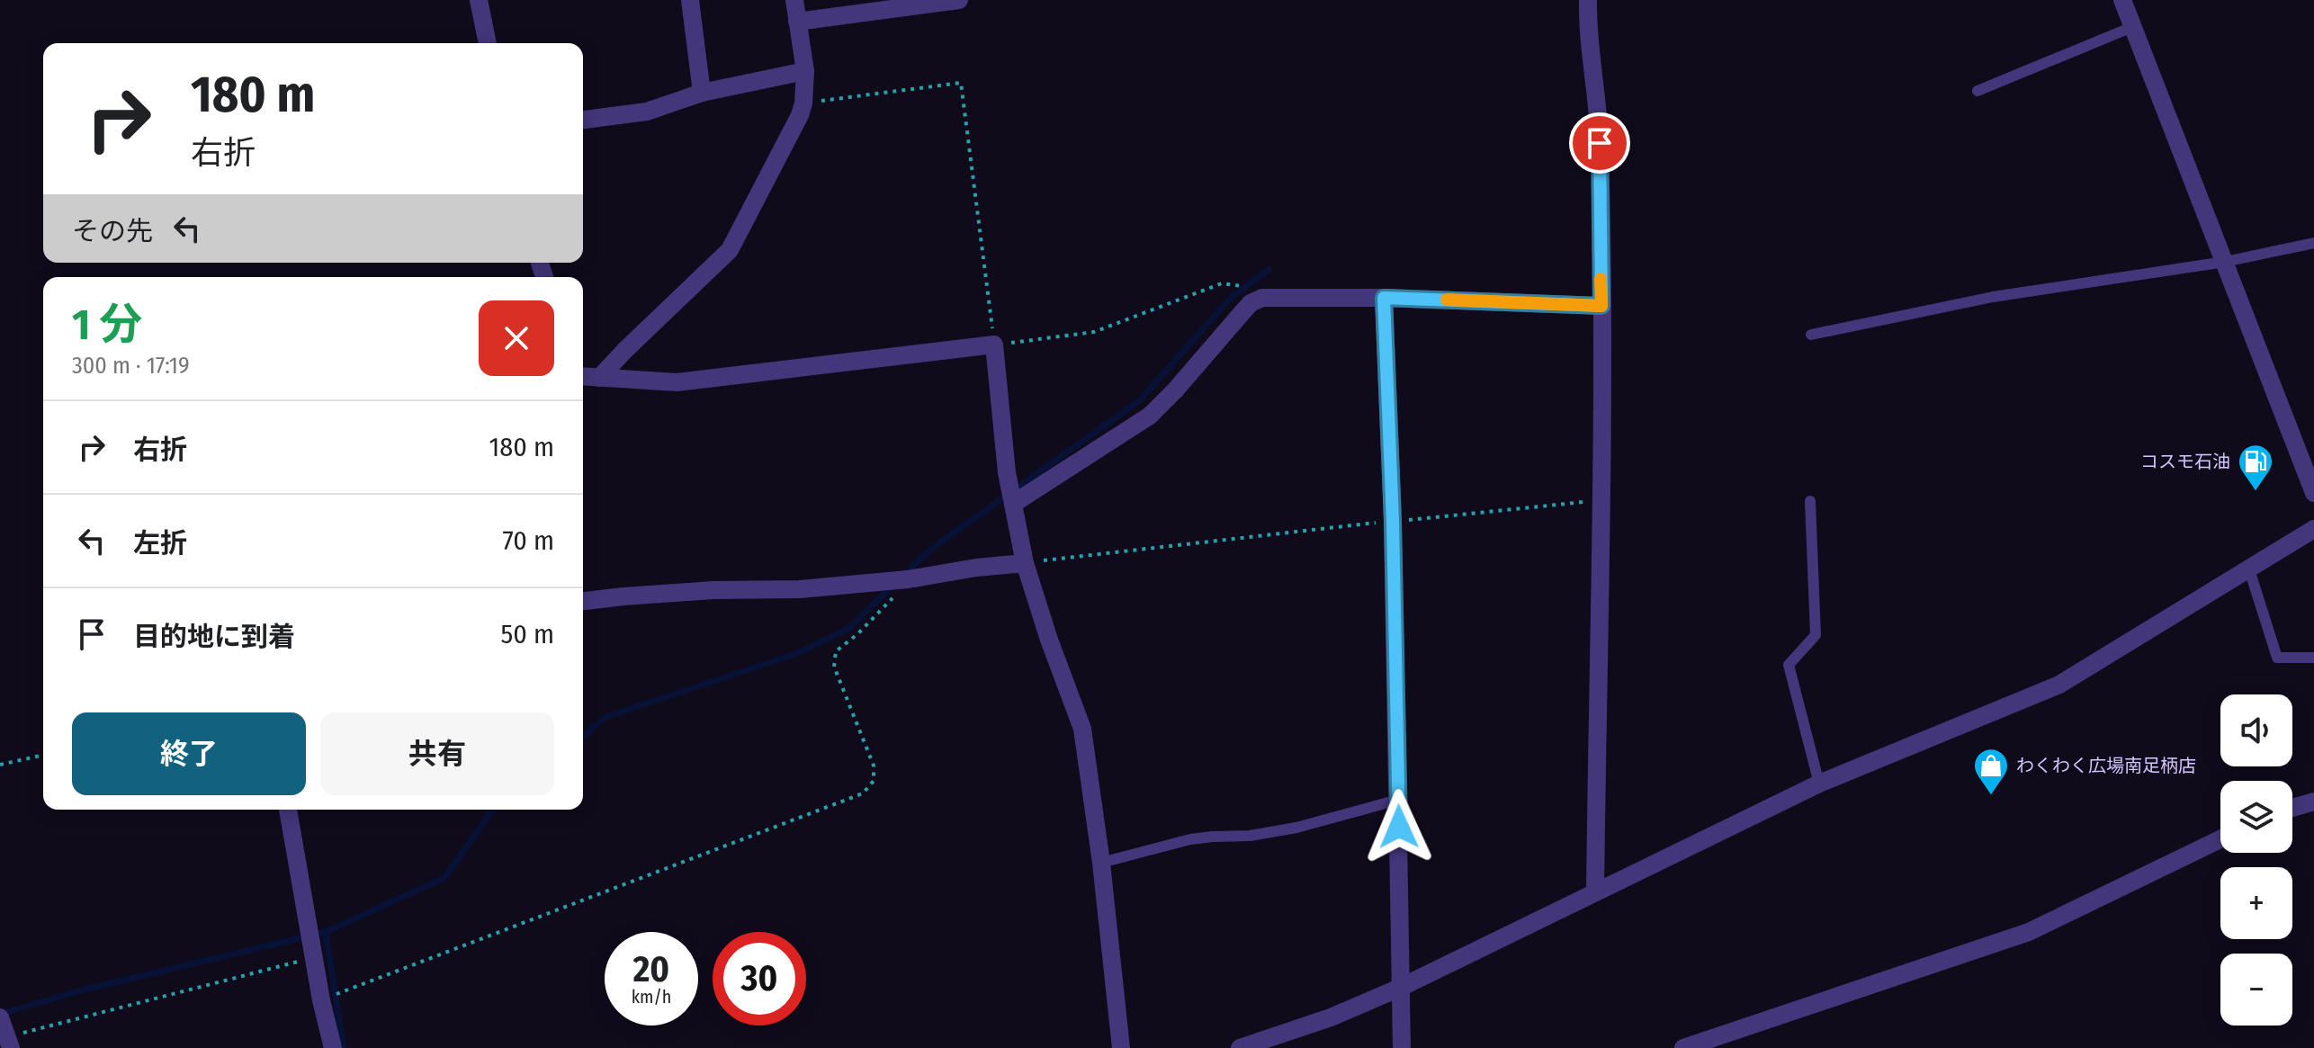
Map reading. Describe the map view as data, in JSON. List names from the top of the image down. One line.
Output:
{"places":{"fuel station":["コスモ石油"],"shop":["わくわく広場南足柄店"]},"page":{"turn":["180 m","右折"],"then":"その先","heading":["1 分","300 m · 17:19"],"list":[{"name":"右折","value":"180 m"},{"name":"左折","value":"70 m"},{"name":"目的地に到着","value":"50 m"}],"map_buttons":["+","−"],"buttons":["終了","共有"],"speed":"20 km/h","limit":"30"}}
